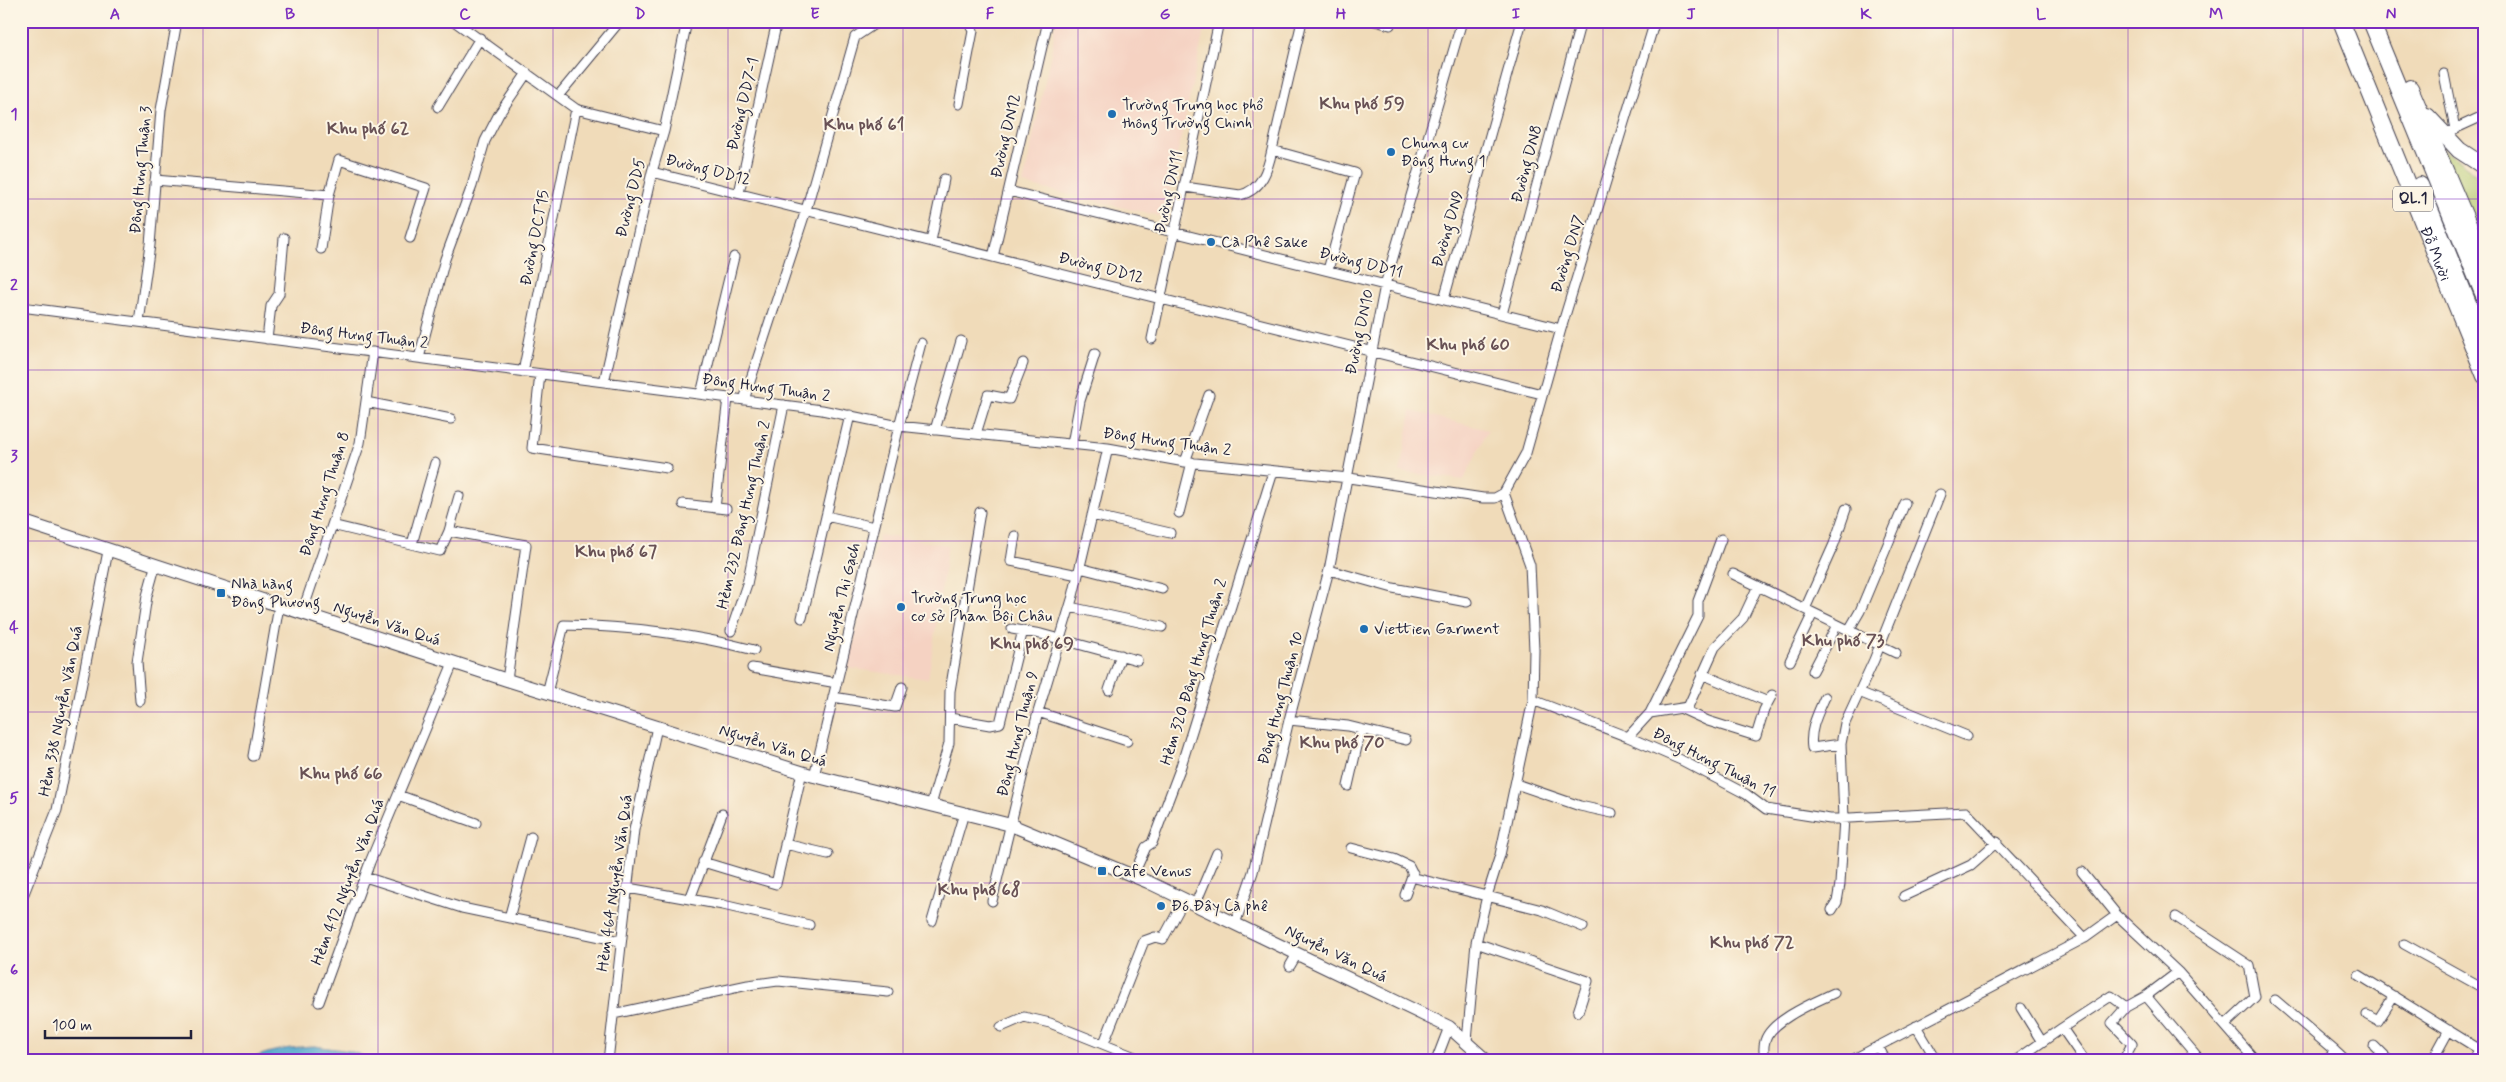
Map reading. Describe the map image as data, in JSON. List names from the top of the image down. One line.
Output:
{"streets":{"highway":["QL.1","Đỗ Mười"],"main road":["Nguyễn Văn Quá"],"street":["Đường DD7-1","Đường DN12","Đường DN8","Đông Hưng Thuận 3","Đường DD12","Đường DN11","Đường DD5","Đường DN9","Đường DCT15","Đường DN7","Đường DD11","Đường DN10","Đông Hưng Thuận 2","Đông Hưng Thuận 8","Hẻm 232 Đông Hưng Thuận 2","Nguyễn Thị Gạch","Hẻm 320 Đông Hưng Thuận 2","Đông Hưng Thuận 10","Hẻm 338 Nguyễn Văn Quá","Đông Hưng Thuận 9","Đông Hưng Thuận 11","Hẻm 412 Nguyễn Văn Quá","Hẻm 464 Nguyễn Văn Quá"]},"crossings":[["Đường DD7-1","Đường DD12"],["Đường DN12","Đường DD12"],["Đường DN12","Đường DD11"],["Đường DN8","Đường DD11"],["Đông Hưng Thuận 3","Đông Hưng Thuận 2"],["Đường DD12","Đường DN11"],["Đường DD12","Đường DD5"],["Đường DD12","Đường DN7"],["Đường DD12","Đường DN10"],["Đường DN11","Đường DD11"],["Đường DD5","Đông Hưng Thuận 2"],["Đường DN9","Đường DD11"],["Đường DCT15","Đông Hưng Thuận 2"],["Đường DN7","Đường DD11"],["Đường DN7","Đông Hưng Thuận 2"],["Đường DD11","Đường DN10"],["Đường DN10","Đông Hưng Thuận 2"],["Đường DN10","Đông Hưng Thuận 10"],["Đông Hưng Thuận 2","Đông Hưng Thuận 8"],["Đông Hưng Thuận 2","Hẻm 232 Đông Hưng Thuận 2"],["Đông Hưng Thuận 2","Nguyễn Thị Gạch"],["Đông Hưng Thuận 2","Hẻm 320 Đông Hưng Thuận 2"],["Đông Hưng Thuận 2","Đông Hưng Thuận 10"],["Đông Hưng Thuận 2","Đông Hưng Thuận 9"],["Đông Hưng Thuận 8","Nguyễn Văn Quá"],["Nguyễn Thị Gạch","Nguyễn Văn Quá"],["Nguyễn Văn Quá","Hẻm 320 Đông Hưng Thuận 2"],["Nguyễn Văn Quá","Đông Hưng Thuận 10"],["Nguyễn Văn Quá","Hẻm 338 Nguyễn Văn Quá"],["Nguyễn Văn Quá","Đông Hưng Thuận 9"],["Nguyễn Văn Quá","Hẻm 412 Nguyễn Văn Quá"],["Nguyễn Văn Quá","Hẻm 464 Nguyễn Văn Quá"]],"districts":["Khu phố 59","Khu phố 61","Khu phố 62","Khu phố 60","Khu phố 67","Khu phố 73","Khu phố 69","Khu phố 70","Khu phố 66","Khu phố 68","Khu phố 72"],"places":{"other":["Trường Trung học phổ thông Trường Chinh","Chung cư Đông Hưng 1","Cà Phê Sake","Trường Trung học cơ sở Phan Bội Châu","Viettien Garment","Đó Đây Cà phê"],"transit":["Nhà hàng Đông Phương","Cafe Venus"]},"scale_bar":"100 m","grid":{"columns":["A","B","C","D","E","F","G","H","I","J","K","L","M","N"],"rows":["1","2","3","4","5","6"]}}
